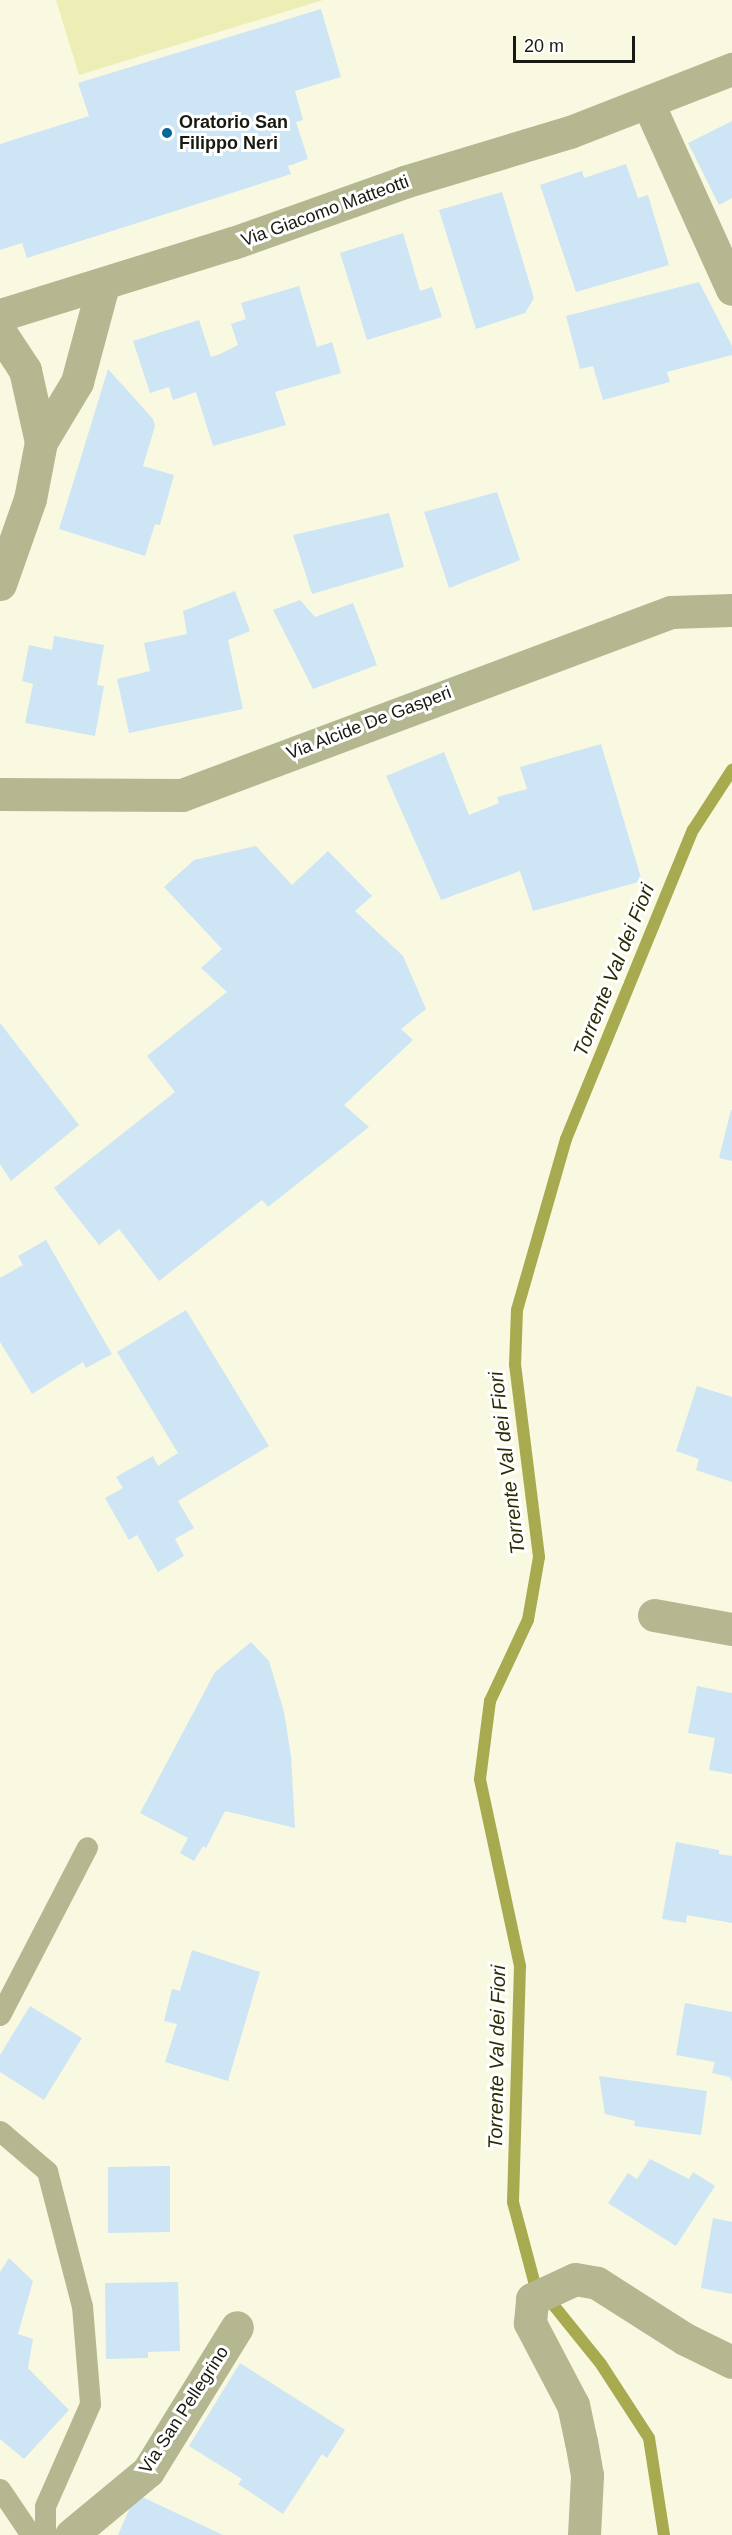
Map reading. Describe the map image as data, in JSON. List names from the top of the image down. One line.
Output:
{"streets":{"street":["Via Giacomo Matteotti","Via Alcide De Gasperi","Via San Pellegrino"]},"water":["Torrente Val dei Fiori"],"places":["Oratorio San Filippo Neri"],"scale_bar":"20 m"}
